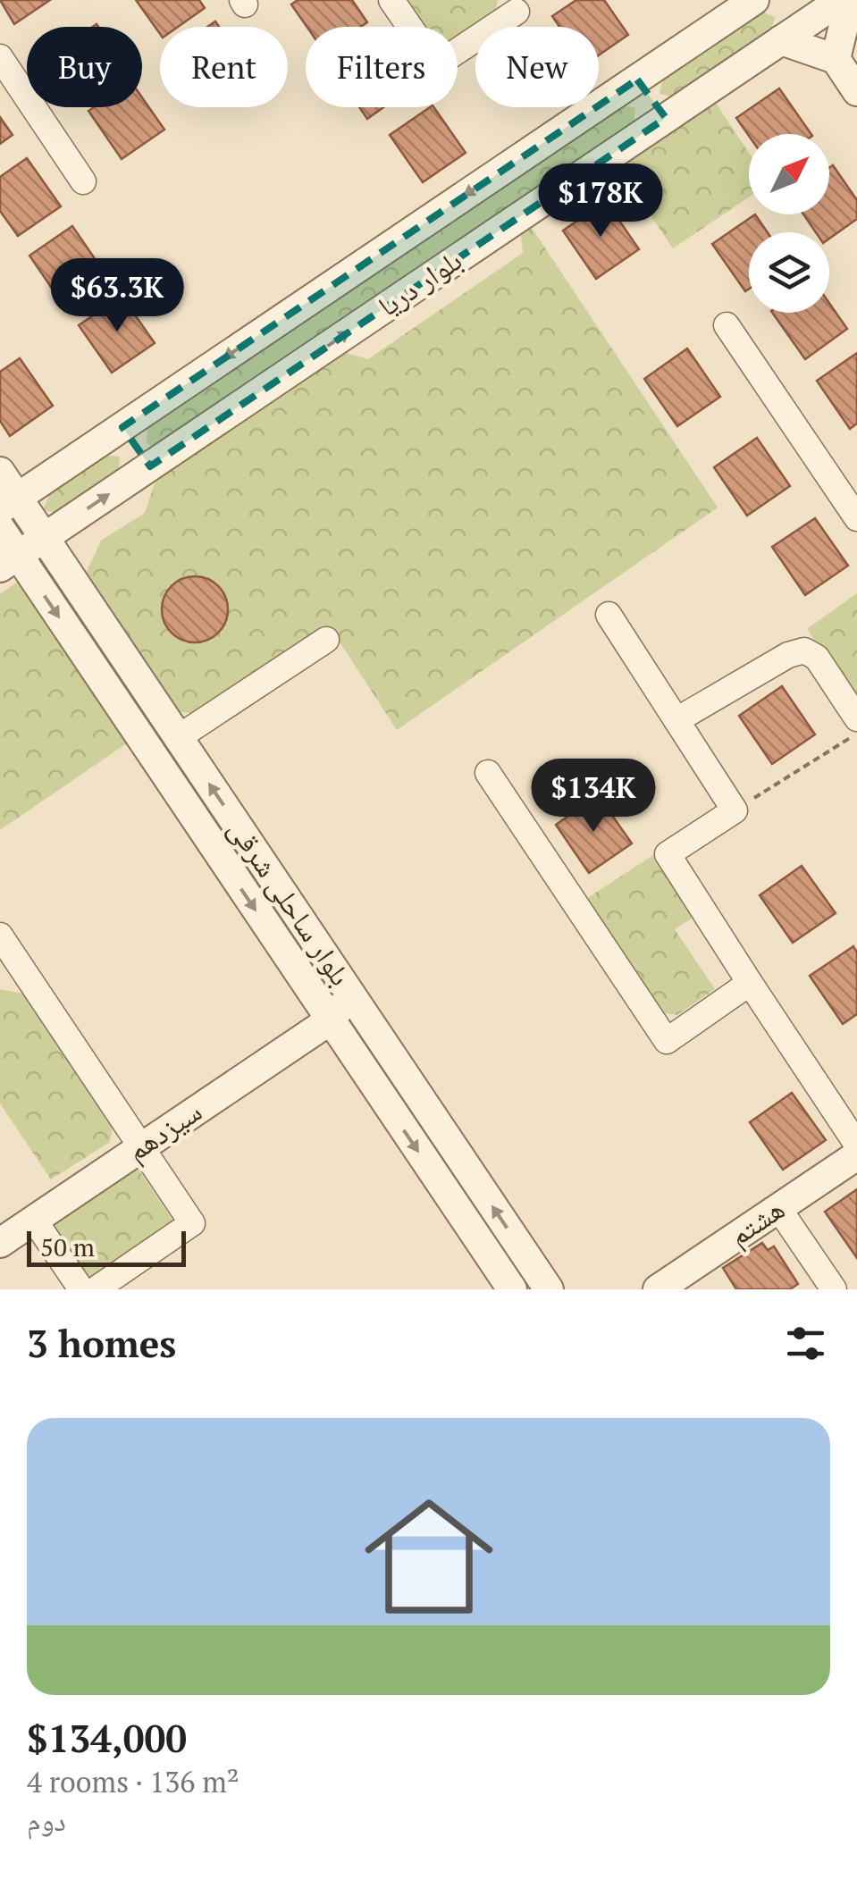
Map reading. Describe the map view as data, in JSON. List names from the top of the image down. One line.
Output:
{"streets":{"street":["بلوار دریا","بلوار ساحلی شرقی","سیزدهم","هشتم"]},"crossings":[["بلوار دریا","بلوار ساحلی شرقی"],["بلوار ساحلی شرقی","سیزدهم"]],"scale_bar":"50 m","north":"top right","page":{"chip":["Buy","Rent","Filters","New"],"price":["$178K","$63.3K","$134K"],"scale":"50 m","heading":"3 homes","list":[{"name":"$134,000","note":"4 rooms · 136 m² · دوم"}]}}
